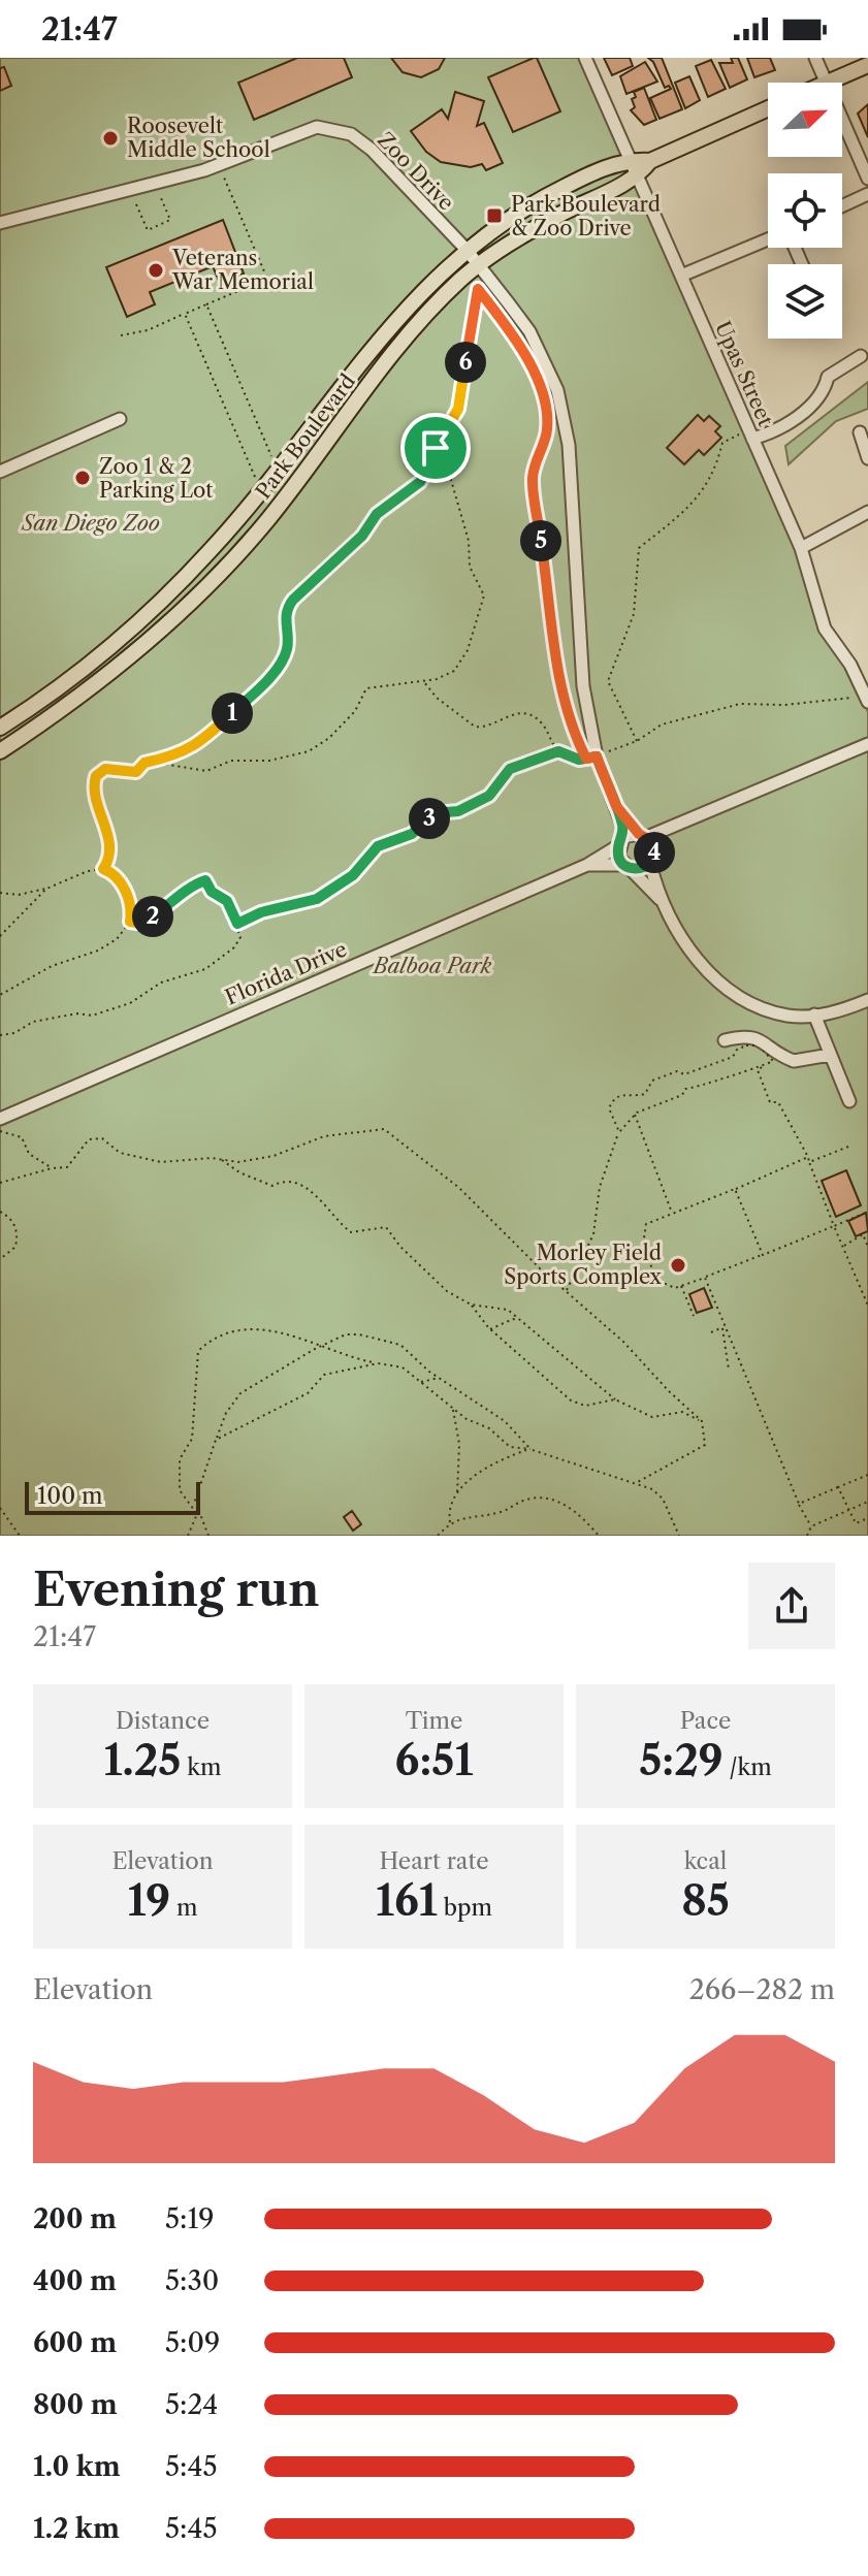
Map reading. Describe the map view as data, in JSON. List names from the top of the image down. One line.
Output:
{"streets":{"main road":["Park Boulevard"],"street":["Zoo Drive","Upas Street","Florida Drive"]},"crossings":[["Zoo Drive","Park Boulevard"],["Upas Street","Park Boulevard"]],"parks":["San Diego Zoo","Balboa Park"],"places":{"other":["Roosevelt Middle School","Veterans War Memorial","Zoo 1 & 2 Parking Lot","Morley Field Sports Complex"],"transit":["Park Boulevard & Zoo Drive"]},"scale_bar":"100 m","north":"top right","page":{"status":"21:47","pins":["6","5","1","3","4","2"],"scale":"100 m","heading":["Evening run","21:47"],"stats":[["Distance","1.25 km"],["Time","6:51"],["Pace","5:29 /km"],["Elevation","19 m"],["Heart rate","161 bpm"],["kcal","85"]],"chart":["Elevation","266–282 m"],"list":[{"name":"200 m","note":"5:19"},{"name":"400 m","note":"5:30"},{"name":"600 m","note":"5:09"},{"name":"800 m","note":"5:24"},{"name":"1.0 km","note":"5:45"},{"name":"1.2 km","note":"5:45"}]}}
